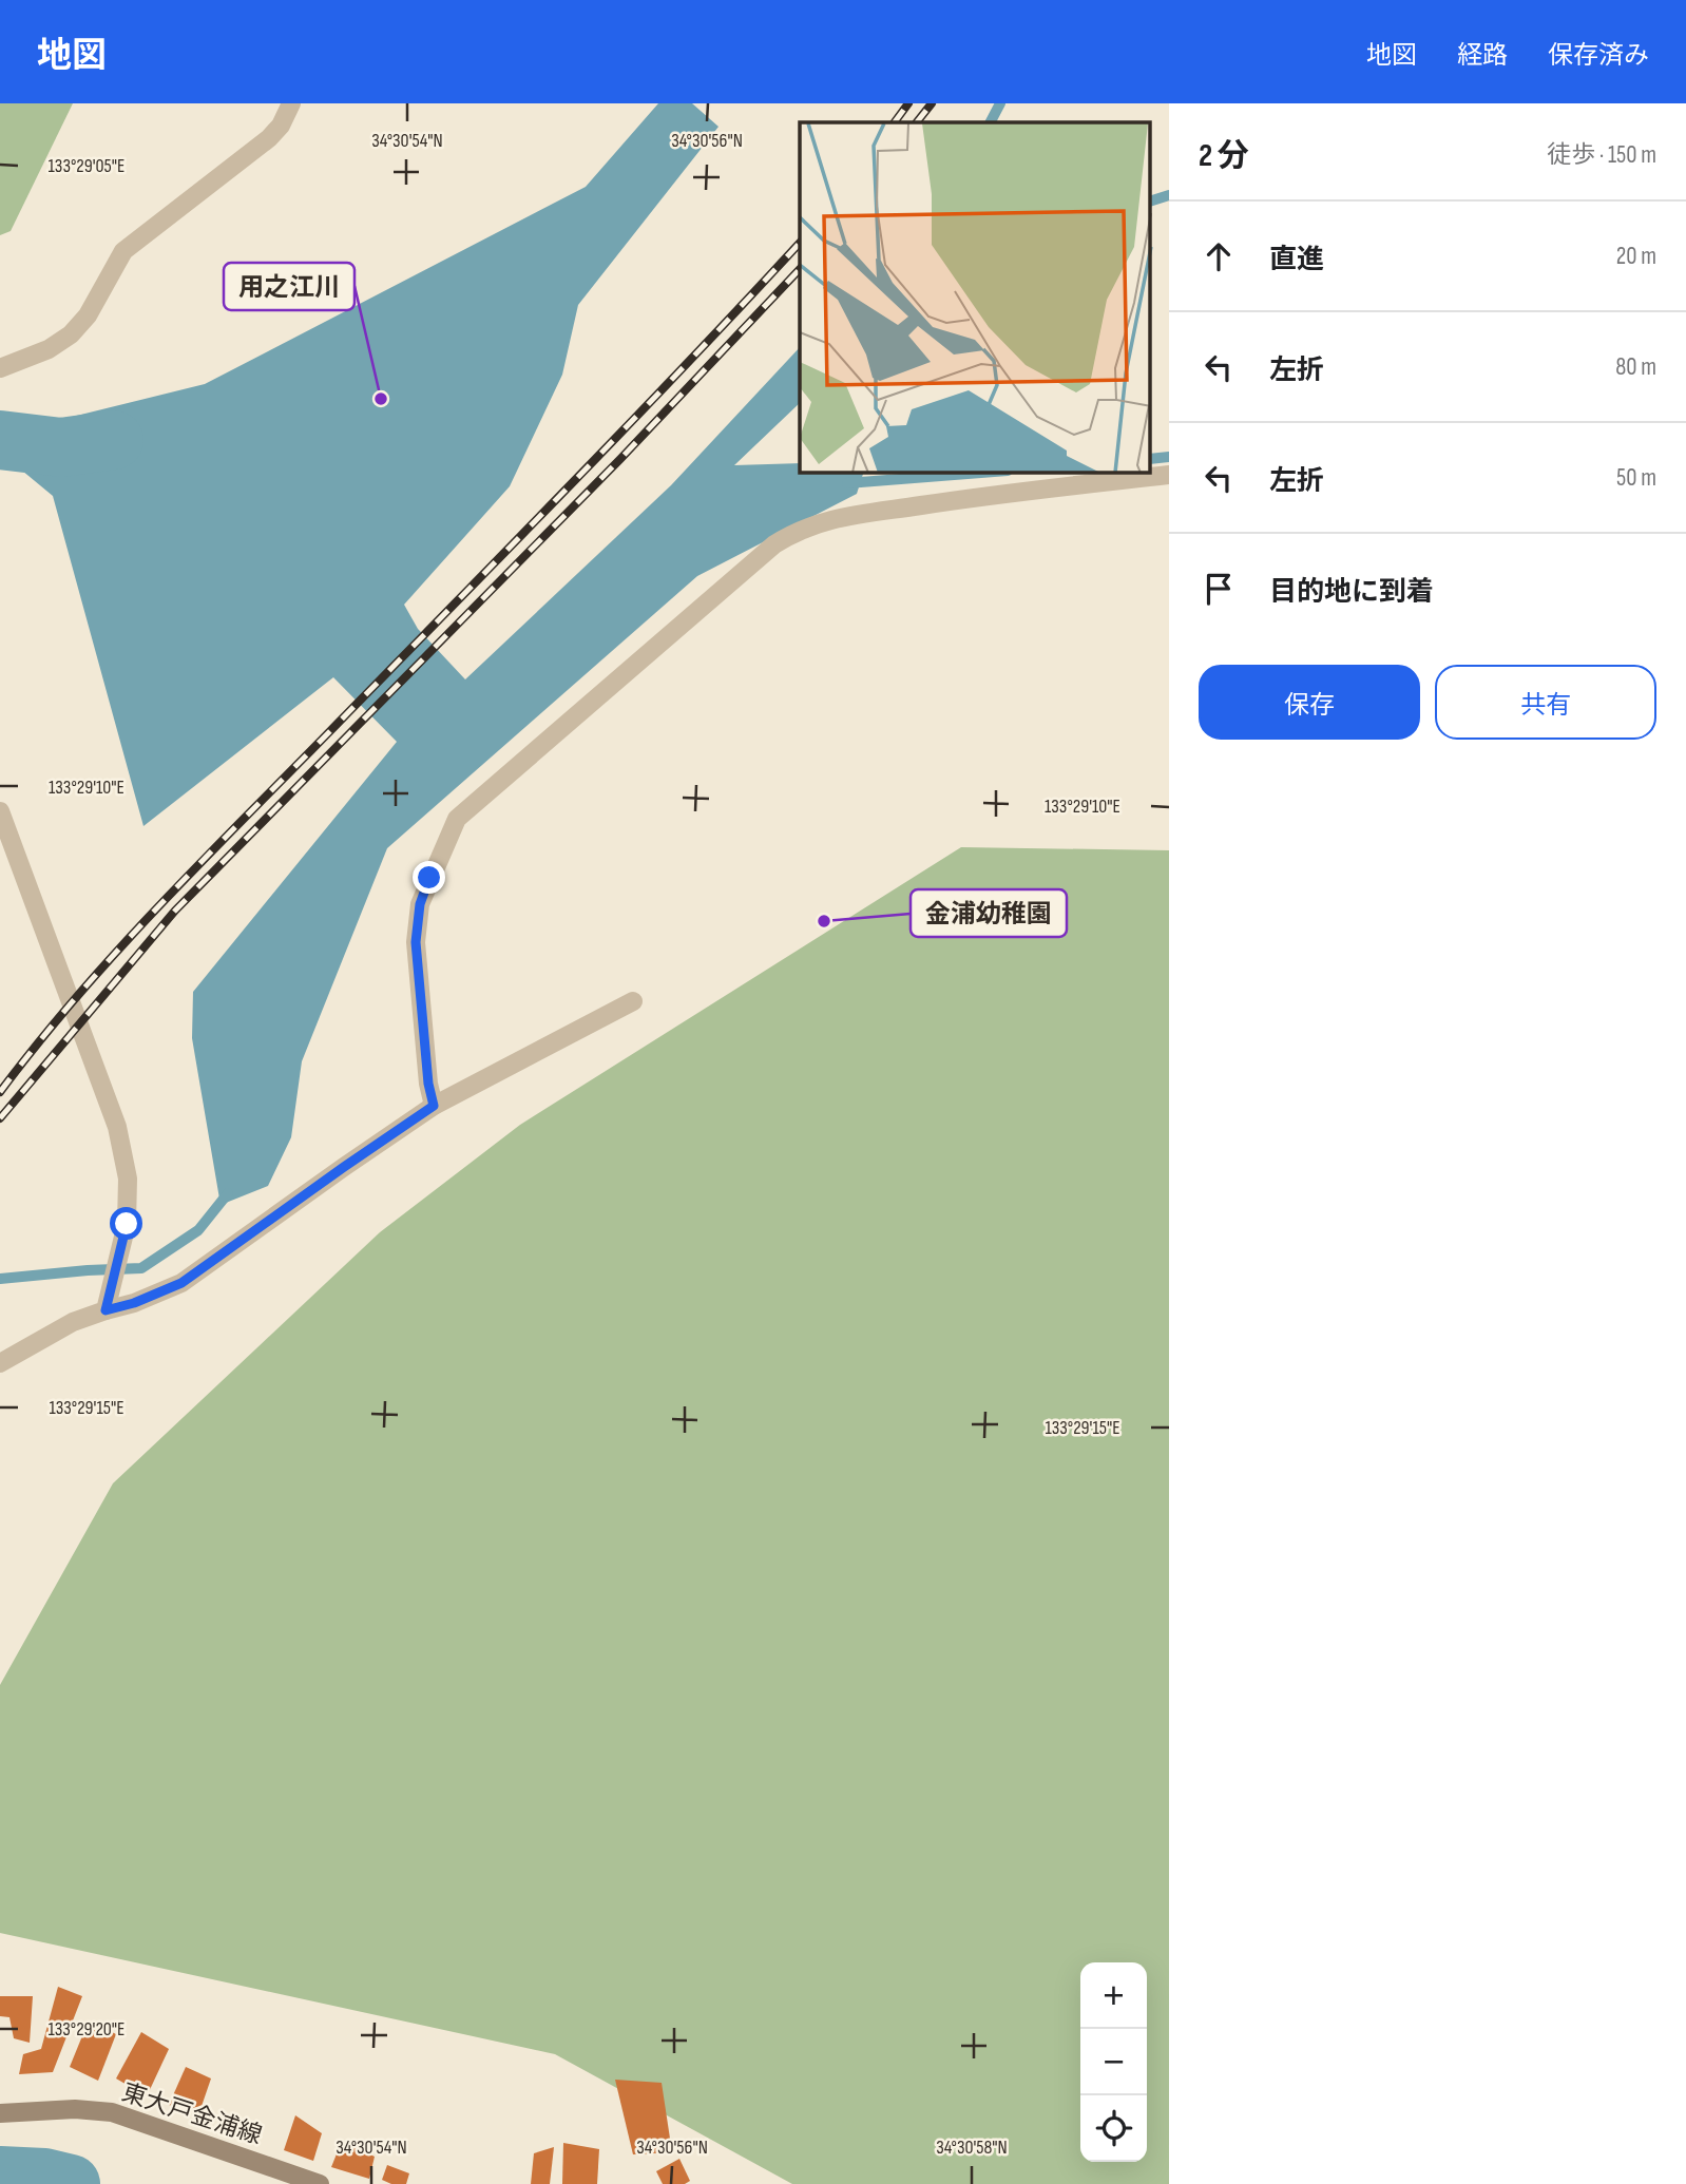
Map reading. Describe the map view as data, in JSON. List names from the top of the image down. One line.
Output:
{"streets":{"main road":["東大戸金浦線"]},"places":["用之江川","金浦幼稚園"],"page":{"header":"地図","nav":["地図","経路","保存済み"],"heading":["2 分","徒歩 · 150 m"],"list":[["直進","20 m"],["左折","80 m"],["左折","50 m"],"目的地に到着"],"buttons":["保存","共有"],"map_buttons":["+","−"]},"coordinates":["34°30'54\"N","34°30'56\"N","133°29'05\"E","133°29'10\"E","133°29'15\"E","133°29'20\"E","34°30'58\"N"]}
